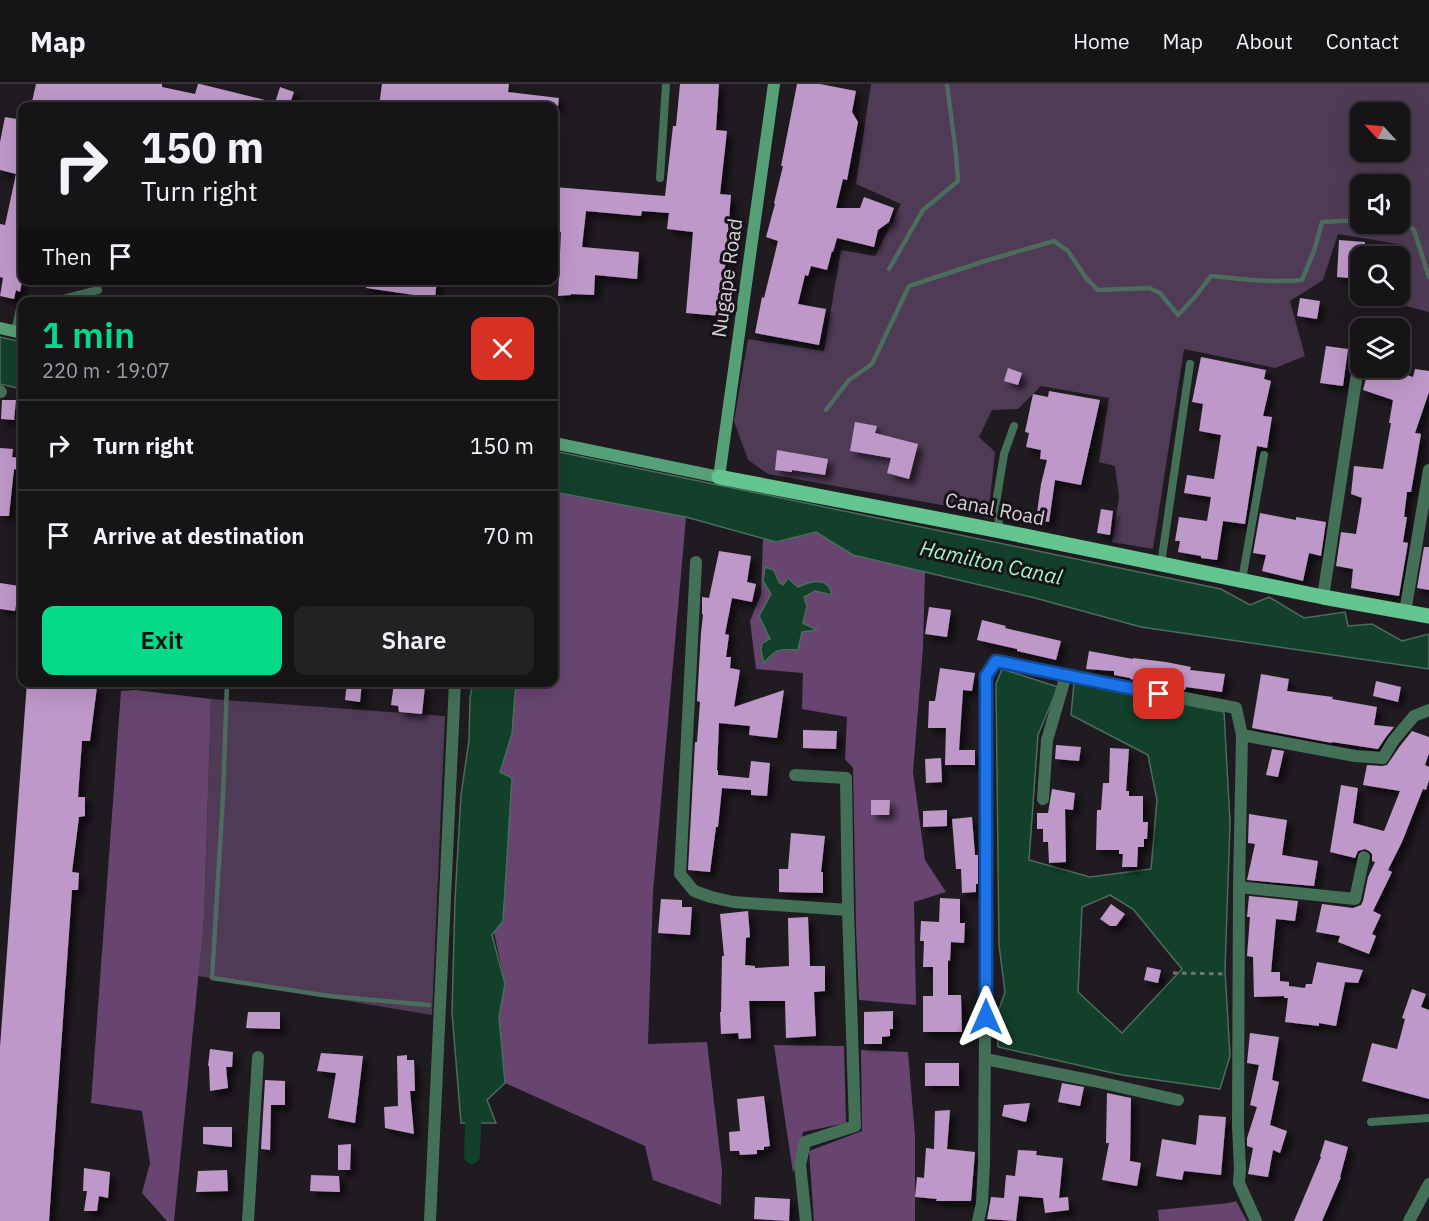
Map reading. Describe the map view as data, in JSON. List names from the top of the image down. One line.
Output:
{"streets":{"main road":["Nugape Road","Canal Road"]},"crossings":[["Nugape Road","Canal Road"]],"water":["Hamilton Canal"],"north":"top left","page":{"header":"Map","nav":["Home","Map","About","Contact"],"turn":["150 m","Turn right"],"then":"Then","heading":["1 min","220 m · 19:07"],"list":[{"name":"Turn right","value":"150 m"},{"name":"Arrive at destination","value":"70 m"}],"buttons":["Exit","Share"]}}
